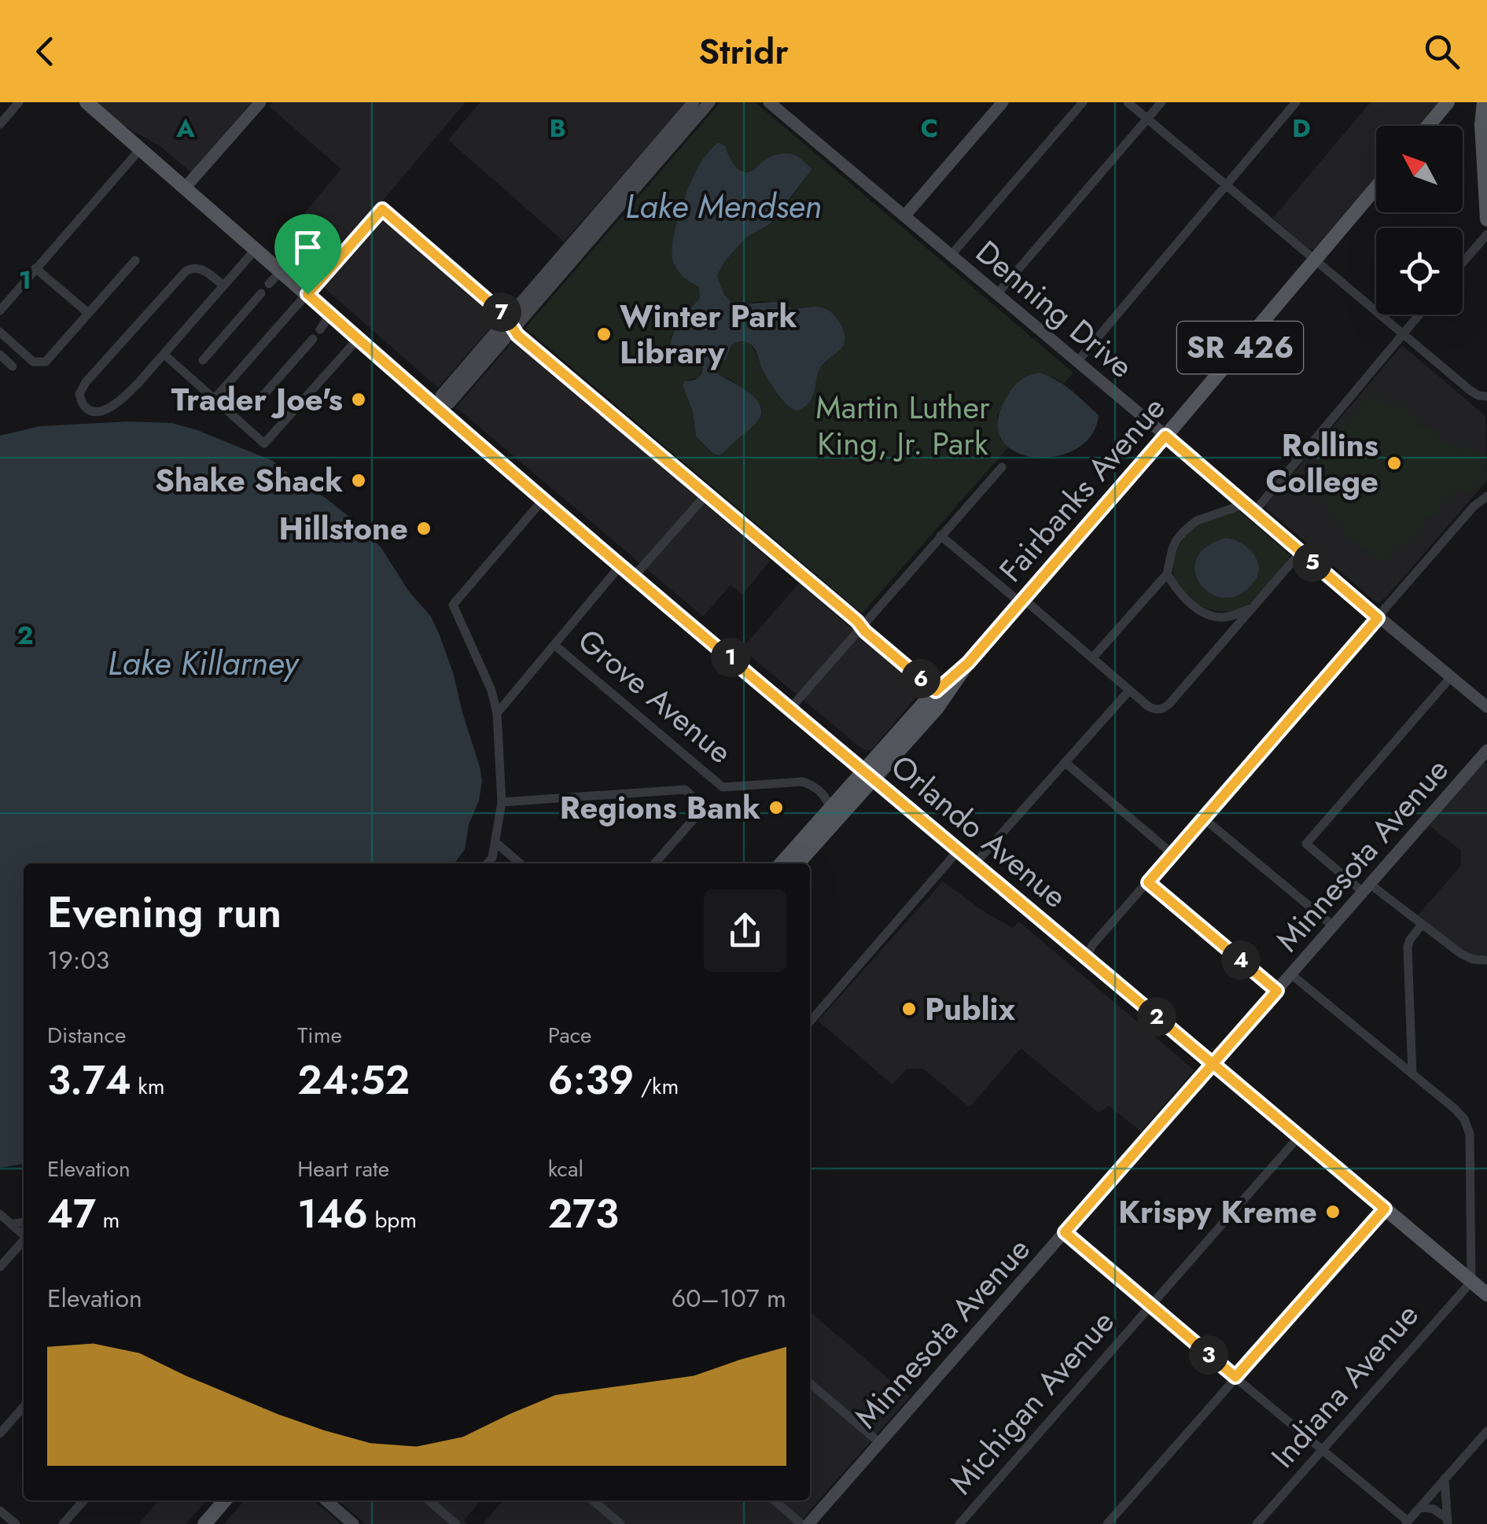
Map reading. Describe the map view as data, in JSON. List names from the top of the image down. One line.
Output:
{"streets":{"main road":["SR 426","Fairbanks Avenue","Orlando Avenue"],"street":["Denning Drive","Grove Avenue","Minnesota Avenue","Indiana Avenue","Michigan Avenue"]},"crossings":[["Denning Drive","Fairbanks Avenue"],["Fairbanks Avenue","Grove Avenue"],["Fairbanks Avenue","Orlando Avenue"],["Orlando Avenue","Minnesota Avenue"],["Orlando Avenue","Indiana Avenue"],["Orlando Avenue","Michigan Avenue"]],"water":["Lake Mendsen","Lake Killarney"],"parks":["Martin Luther King, Jr. Park"],"places":["Winter Park Library","Trader Joe's","Rollins College","Shake Shack","Hillstone","Regions Bank","Publix","Krispy Kreme"],"north":"top left","page":{"header":"Stridr","pins":["7","5","1","6","4","2","3"],"heading":["Evening run","19:03"],"stats":[["Distance","3.74 km"],["Time","24:52"],["Pace","6:39 /km"],["Elevation","47 m"],["Heart rate","146 bpm"],["kcal","273"]],"chart":["Elevation","60–107 m"]},"grid":{"columns":["A","B","C","D"],"rows":["1","2"]}}
